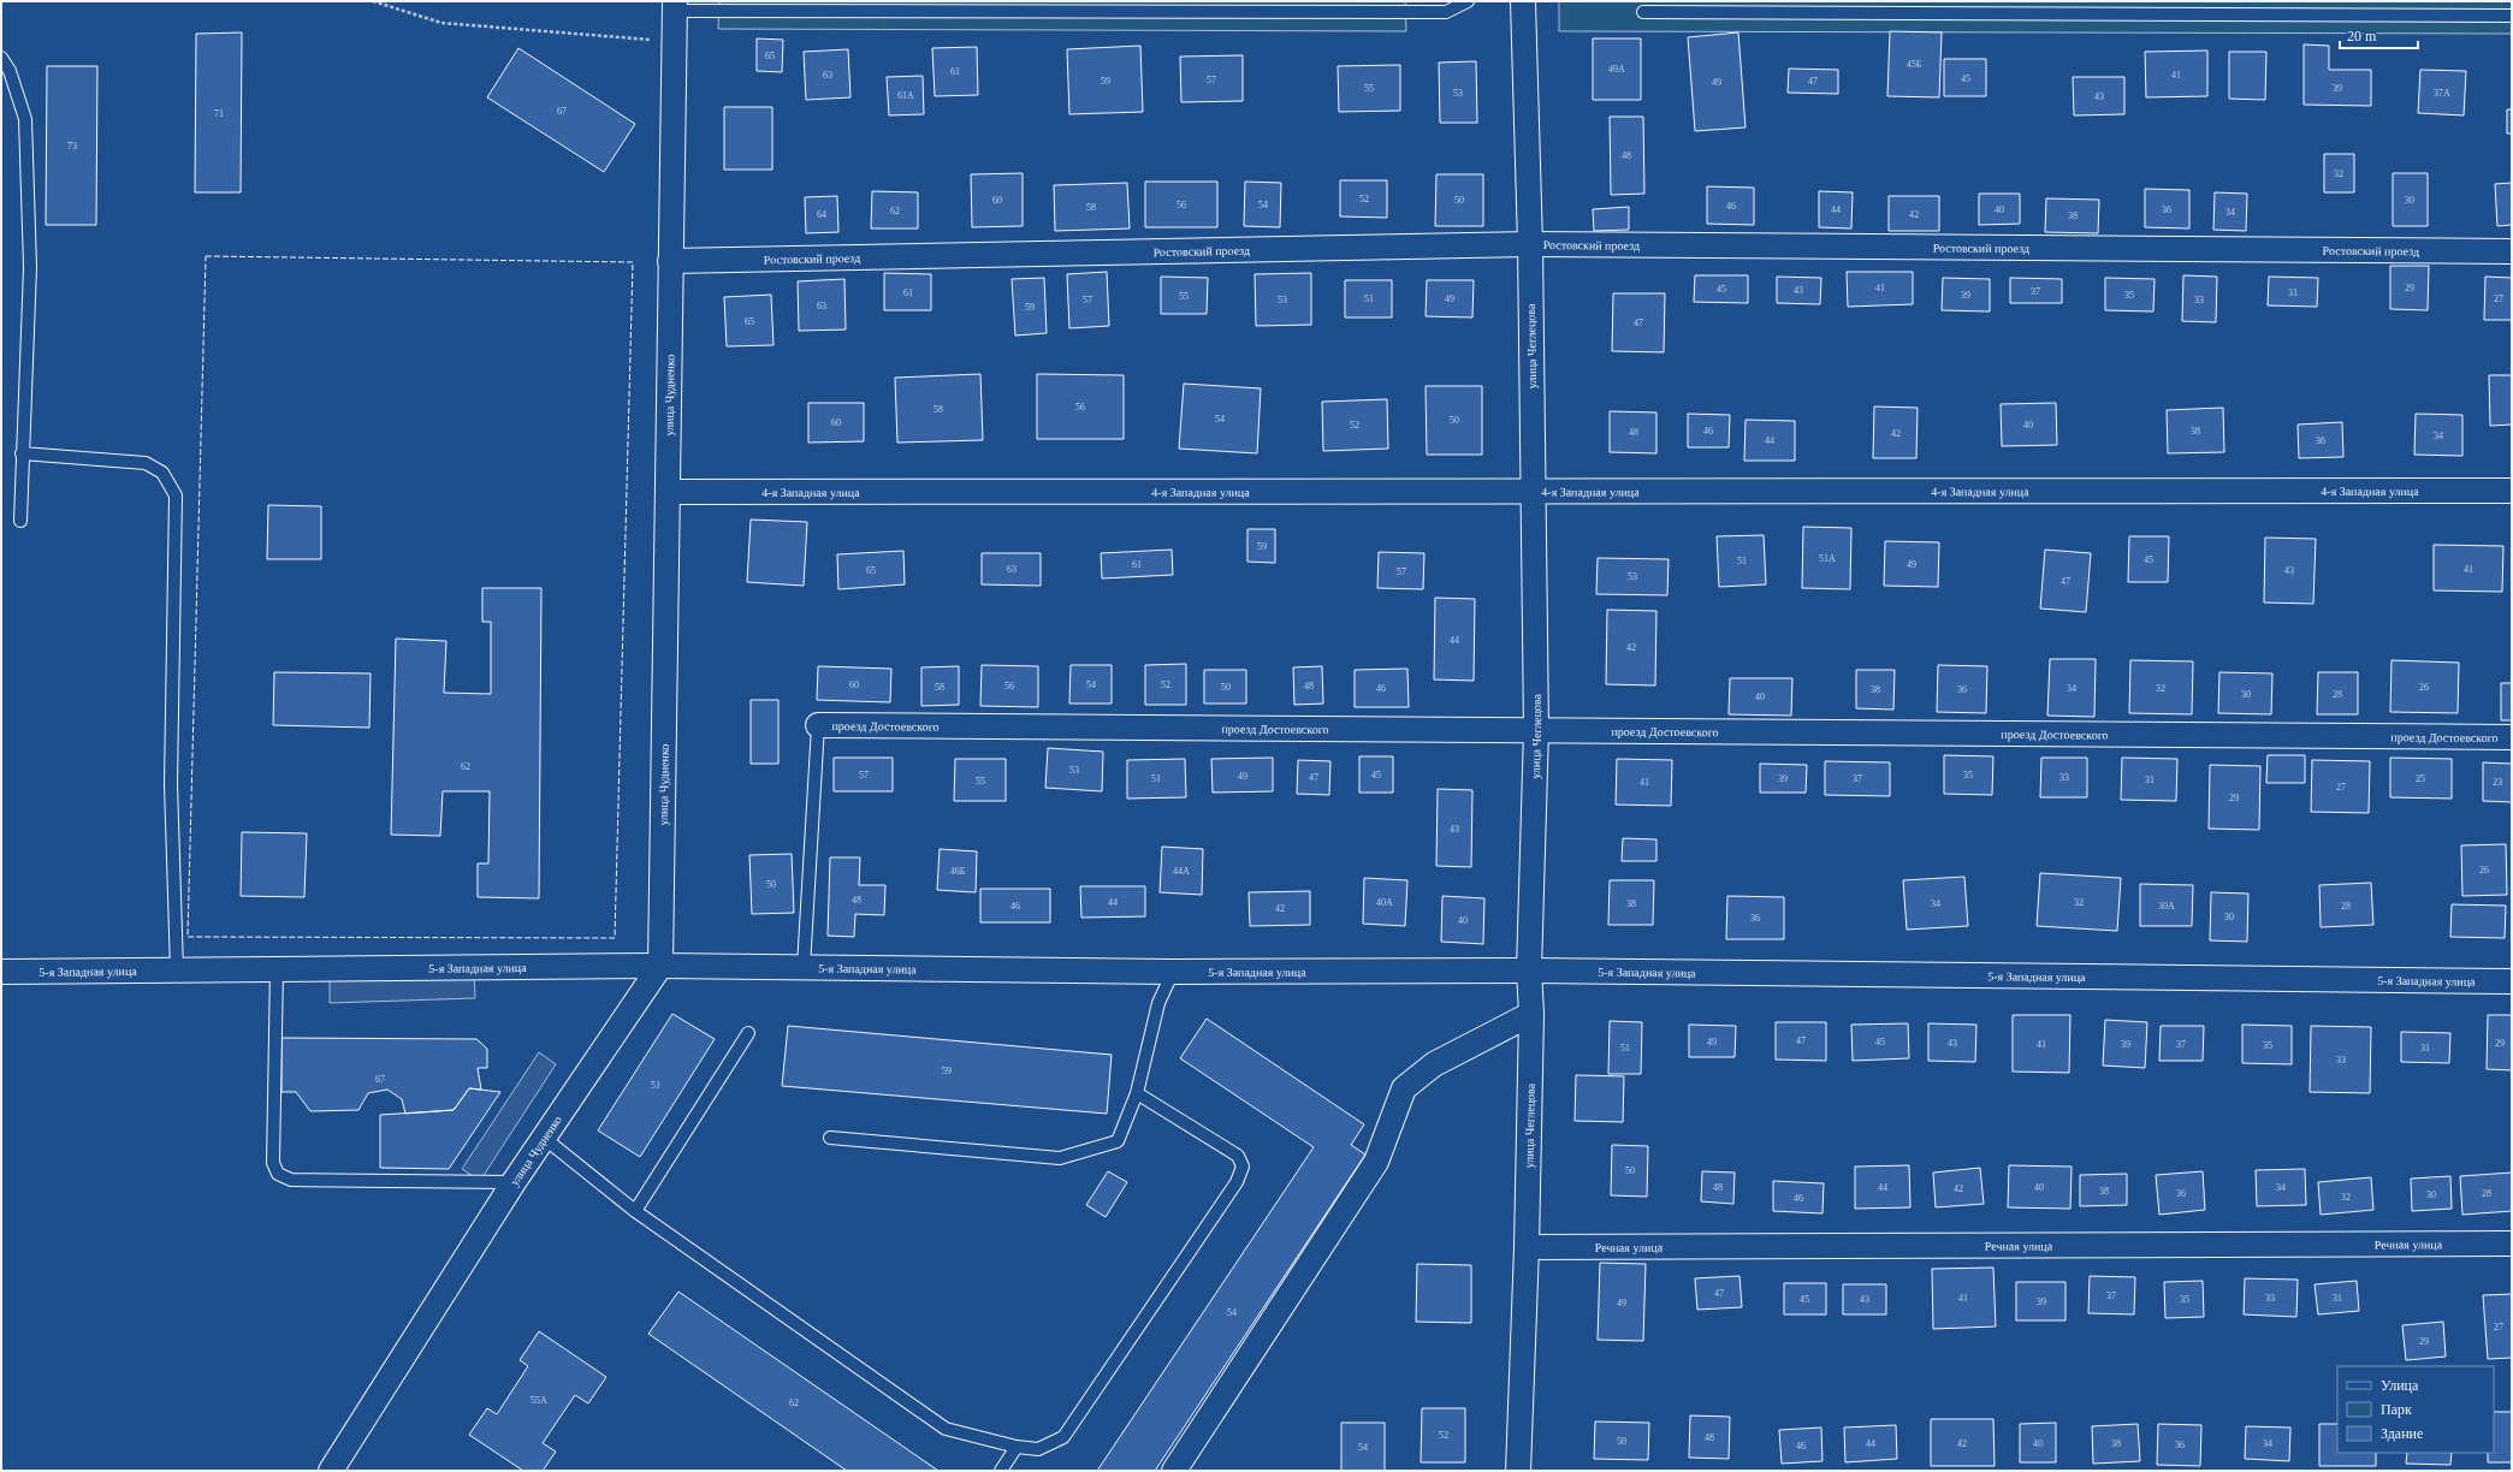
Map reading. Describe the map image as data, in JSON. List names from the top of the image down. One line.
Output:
{"streets":{"street":["Ростовский проезд","улица Чеглецова","улица Чудненко","4-я Западная улица","проезд Достоевского","5-я Западная улица","Речная улица"]},"crossings":[["Ростовский проезд","улица Чеглецова"],["Ростовский проезд","улица Чудненко"],["улица Чеглецова","4-я Западная улица"],["улица Чеглецова","проезд Достоевского"],["улица Чеглецова","5-я Западная улица"],["улица Чеглецова","Речная улица"],["улица Чудненко","4-я Западная улица"],["улица Чудненко","5-я Западная улица"]],"house_numbers":["65","45Б","49А","61","63","41","45","57","59","47","49","55","39","53","37А","61А","43","67","71","73","48","32","52","60","50","30","56","54","46","58","44","40","36","62","34","64","42","38","41","29","45","43","37","61","31","39","35","55","51","49","27","57","53","33","63","59","65","47","56","58","54","50","60","52","40","46","38","48","42","34","44","36","59","51А","45","51","61","49","63","41","65","43","57","53","47","44","42","60","54","52","56","48","58","50","26","46","34","32","38","36","30","28","40","62","53","57","45","35","49","47","33","51","39","37","25","31","55","41","23","27","29","43","26","46Б","44А","50","48","44","40А","32","38","34","46","30А","28","42","30","36","40","47","49","45","43","29","41","39","37","35","51","31","33","59","67","51","50","48","44","40","34","42","38","36","28","30","32","46","47","37","41","33","31","45","43","35","39","49","54","27","29","55А","62","52","48","50","44","42","40","38","34","36","46","54"],"legend":["Улица","Парк","Здание"],"scale_bar":"20 m"}
